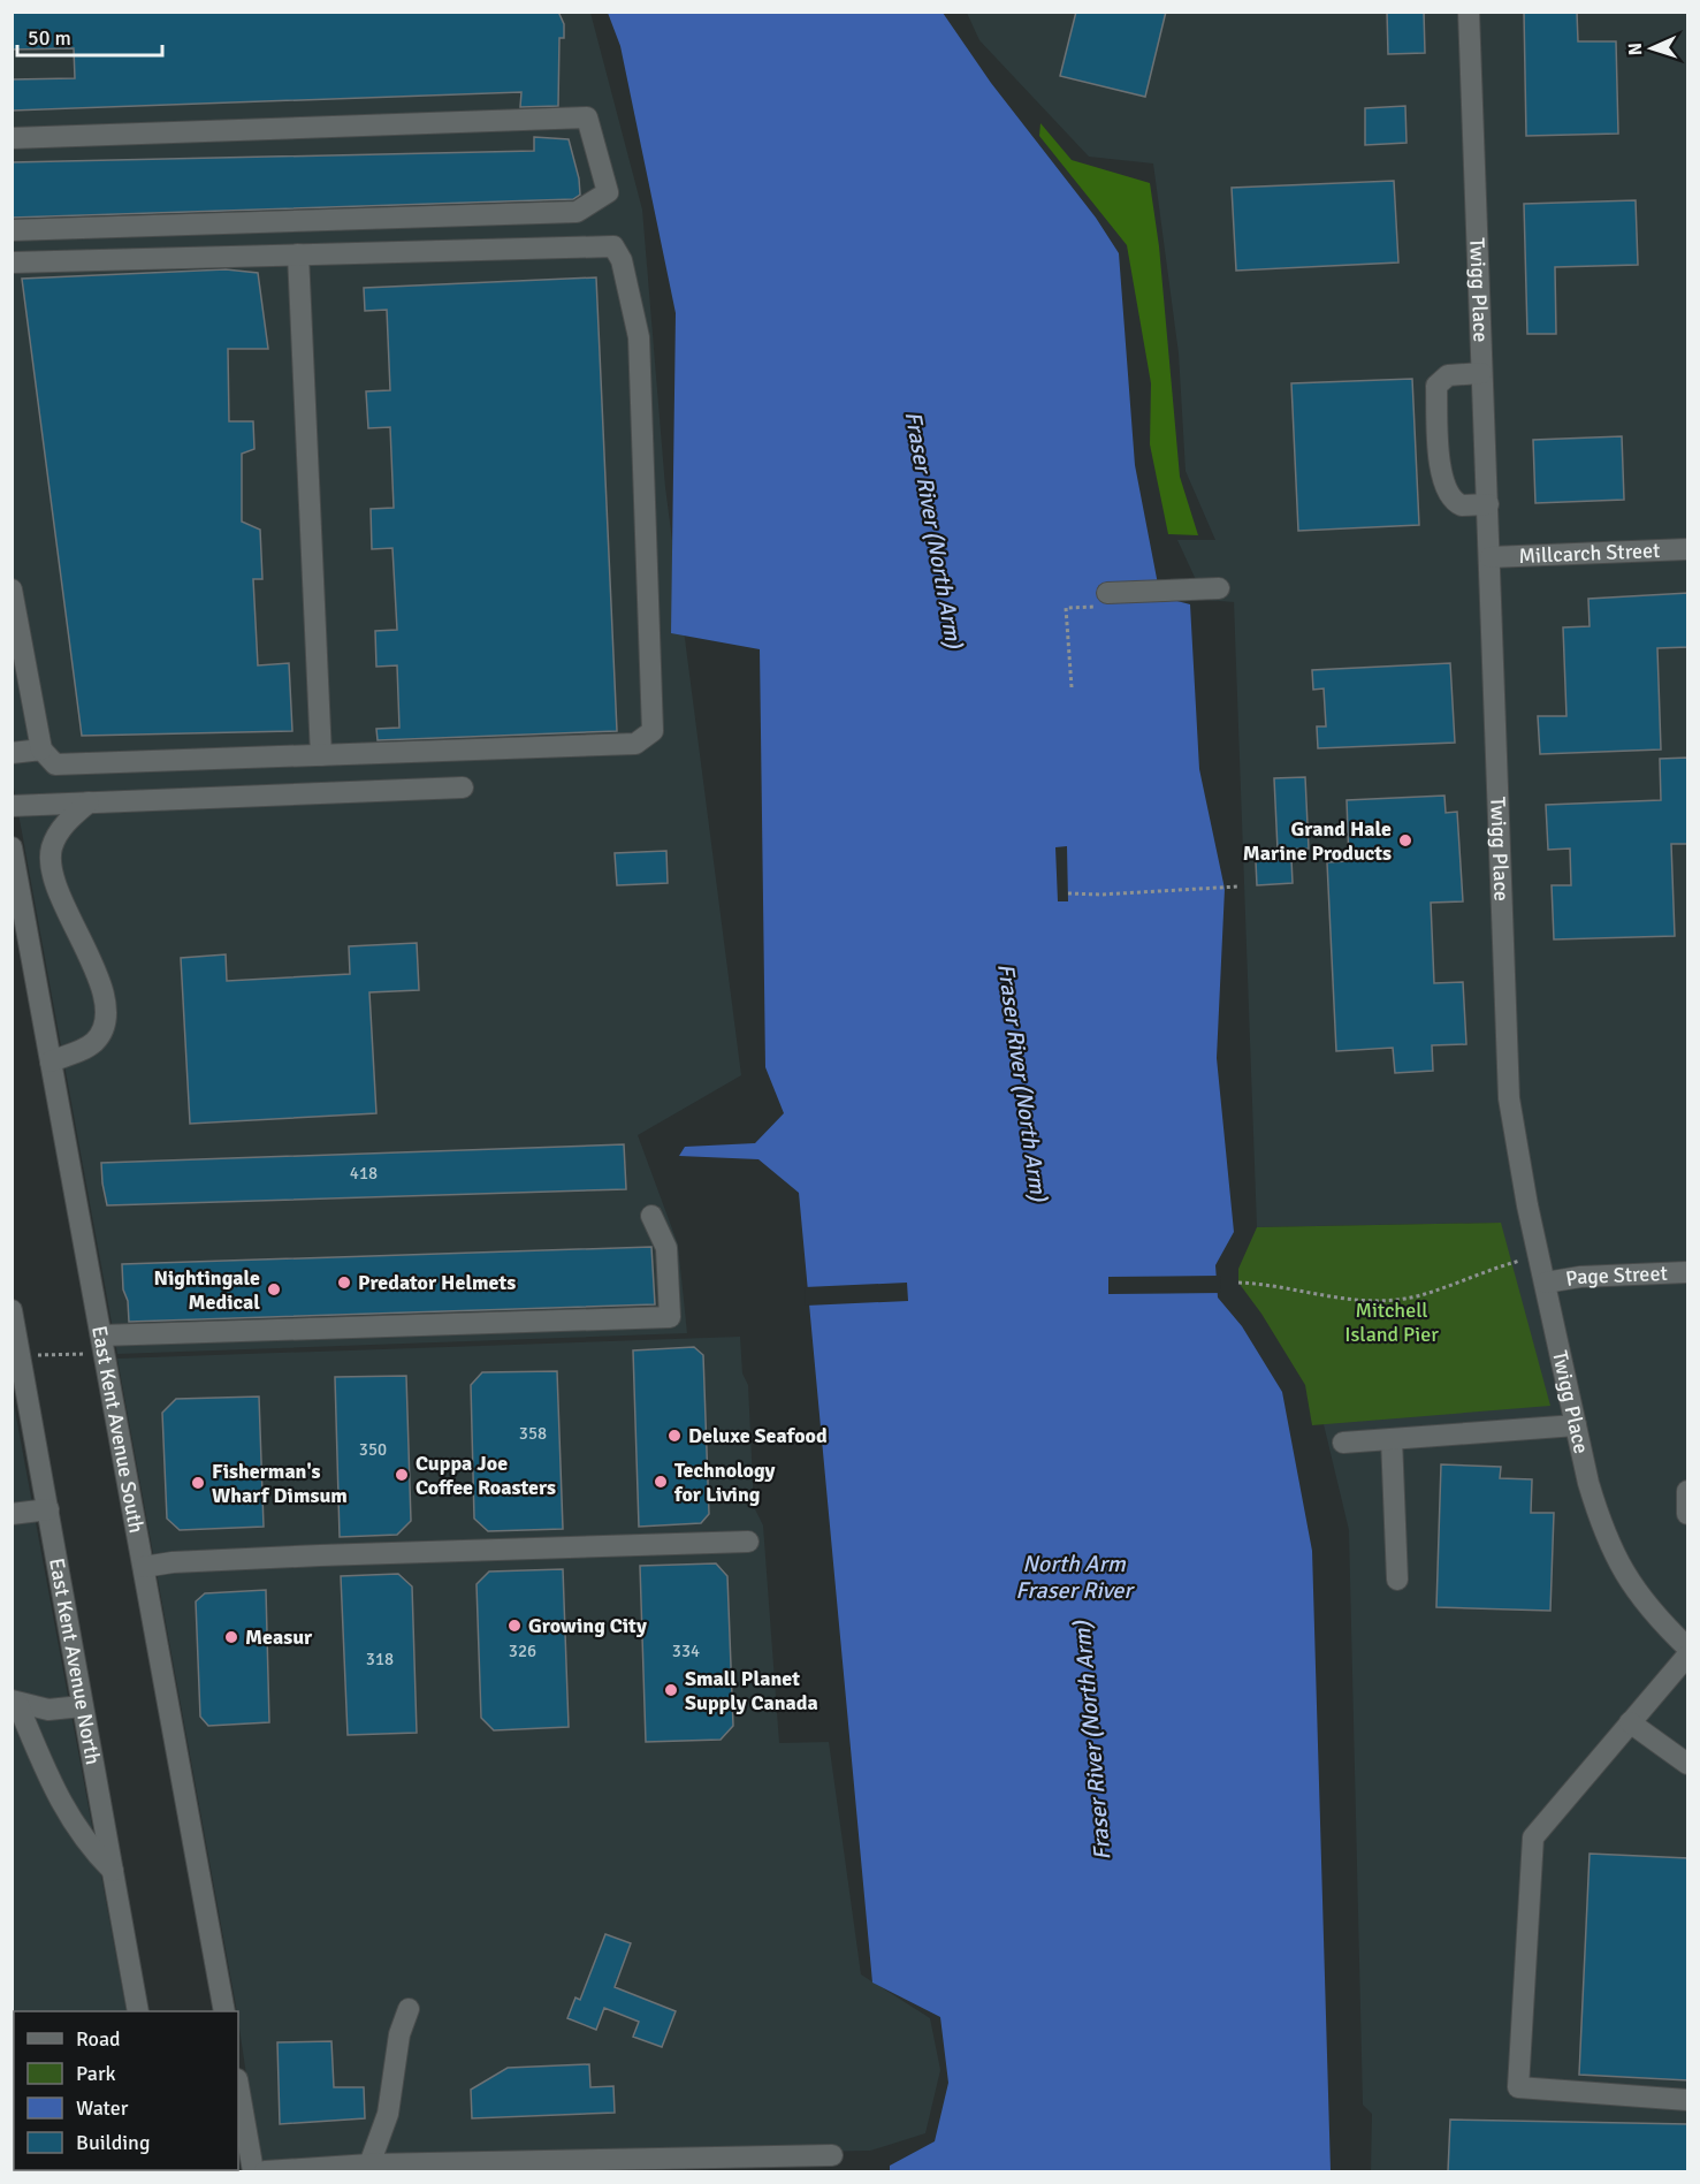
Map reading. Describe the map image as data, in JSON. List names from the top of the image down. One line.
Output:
{"streets":{"street":["Twigg Place","Millcarch Street","Page Street","East Kent Avenue South","East Kent Avenue North"]},"crossings":[["Twigg Place","Millcarch Street"],["Twigg Place","Page Street"]],"water":["Fraser River (North Arm)","North Arm Fraser River"],"parks":["Mitchell Island Pier"],"places":["Grand Hale Marine Products","Predator Helmets","Nightingale Medical","Deluxe Seafood","Cuppa Joe Coffee Roasters","Technology for Living","Fisherman's Wharf Dimsum","Growing City","Measur","Small Planet Supply Canada"],"house_numbers":["418","358","350","326","334","318"],"legend":["Road","Park","Water","Building"],"scale_bar":"50 m","north":"left"}
